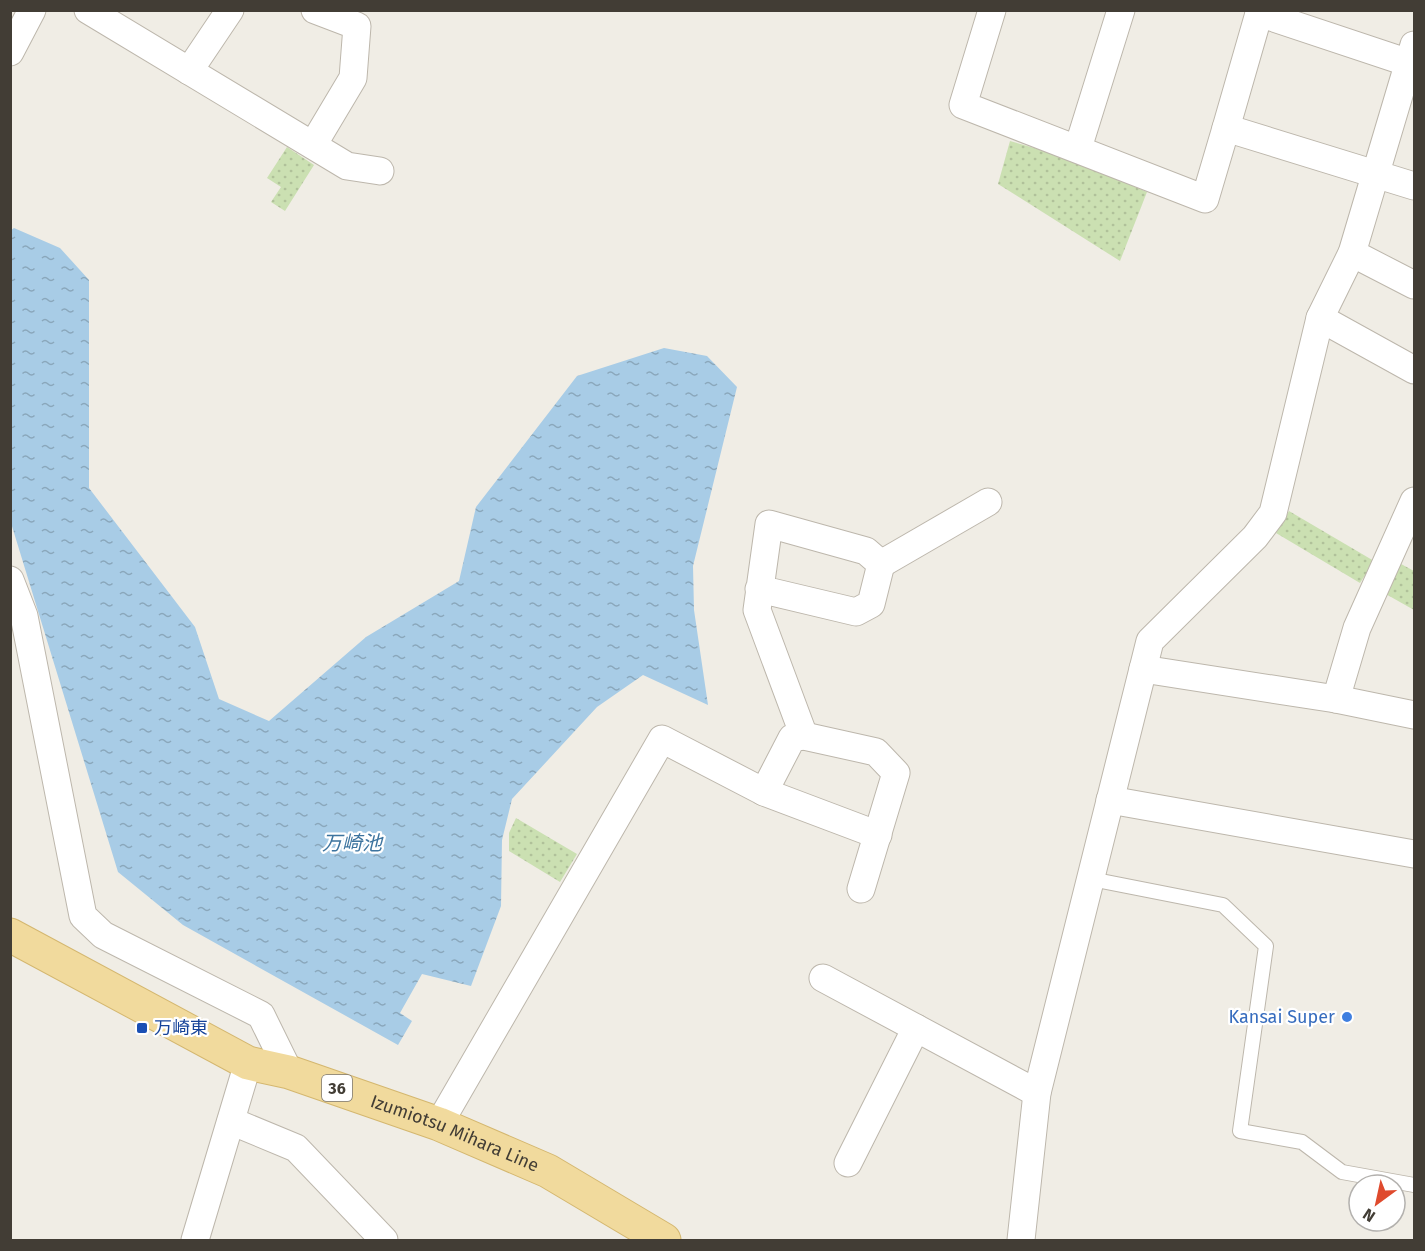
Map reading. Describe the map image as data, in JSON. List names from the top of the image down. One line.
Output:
{"streets":{"main road":["36","Izumiotsu Mihara Line"]},"water":["万崎池"],"places":{"other":["Kansai Super"],"transit":["万崎東"]},"north":"bottom left"}
